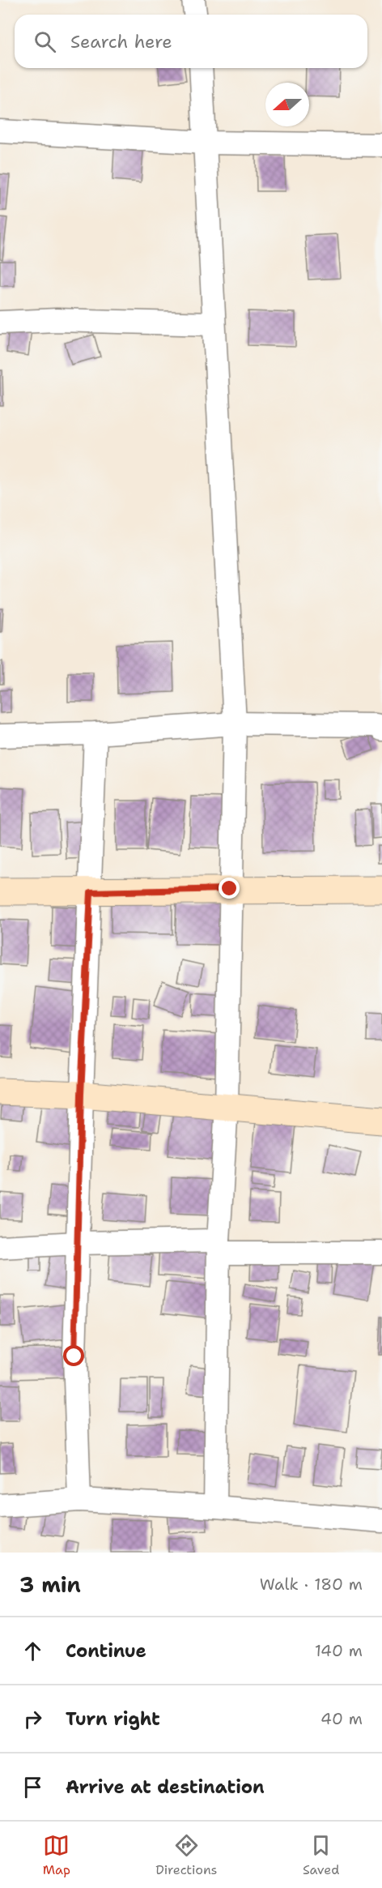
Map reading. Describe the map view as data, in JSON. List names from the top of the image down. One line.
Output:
{"north":"left","page":{"search":"Search here","heading":["3 min","Walk · 180 m"],"list":[["Continue","140 m"],["Turn right","40 m"],"Arrive at destination"],"nav":["Map","Directions","Saved"]}}
